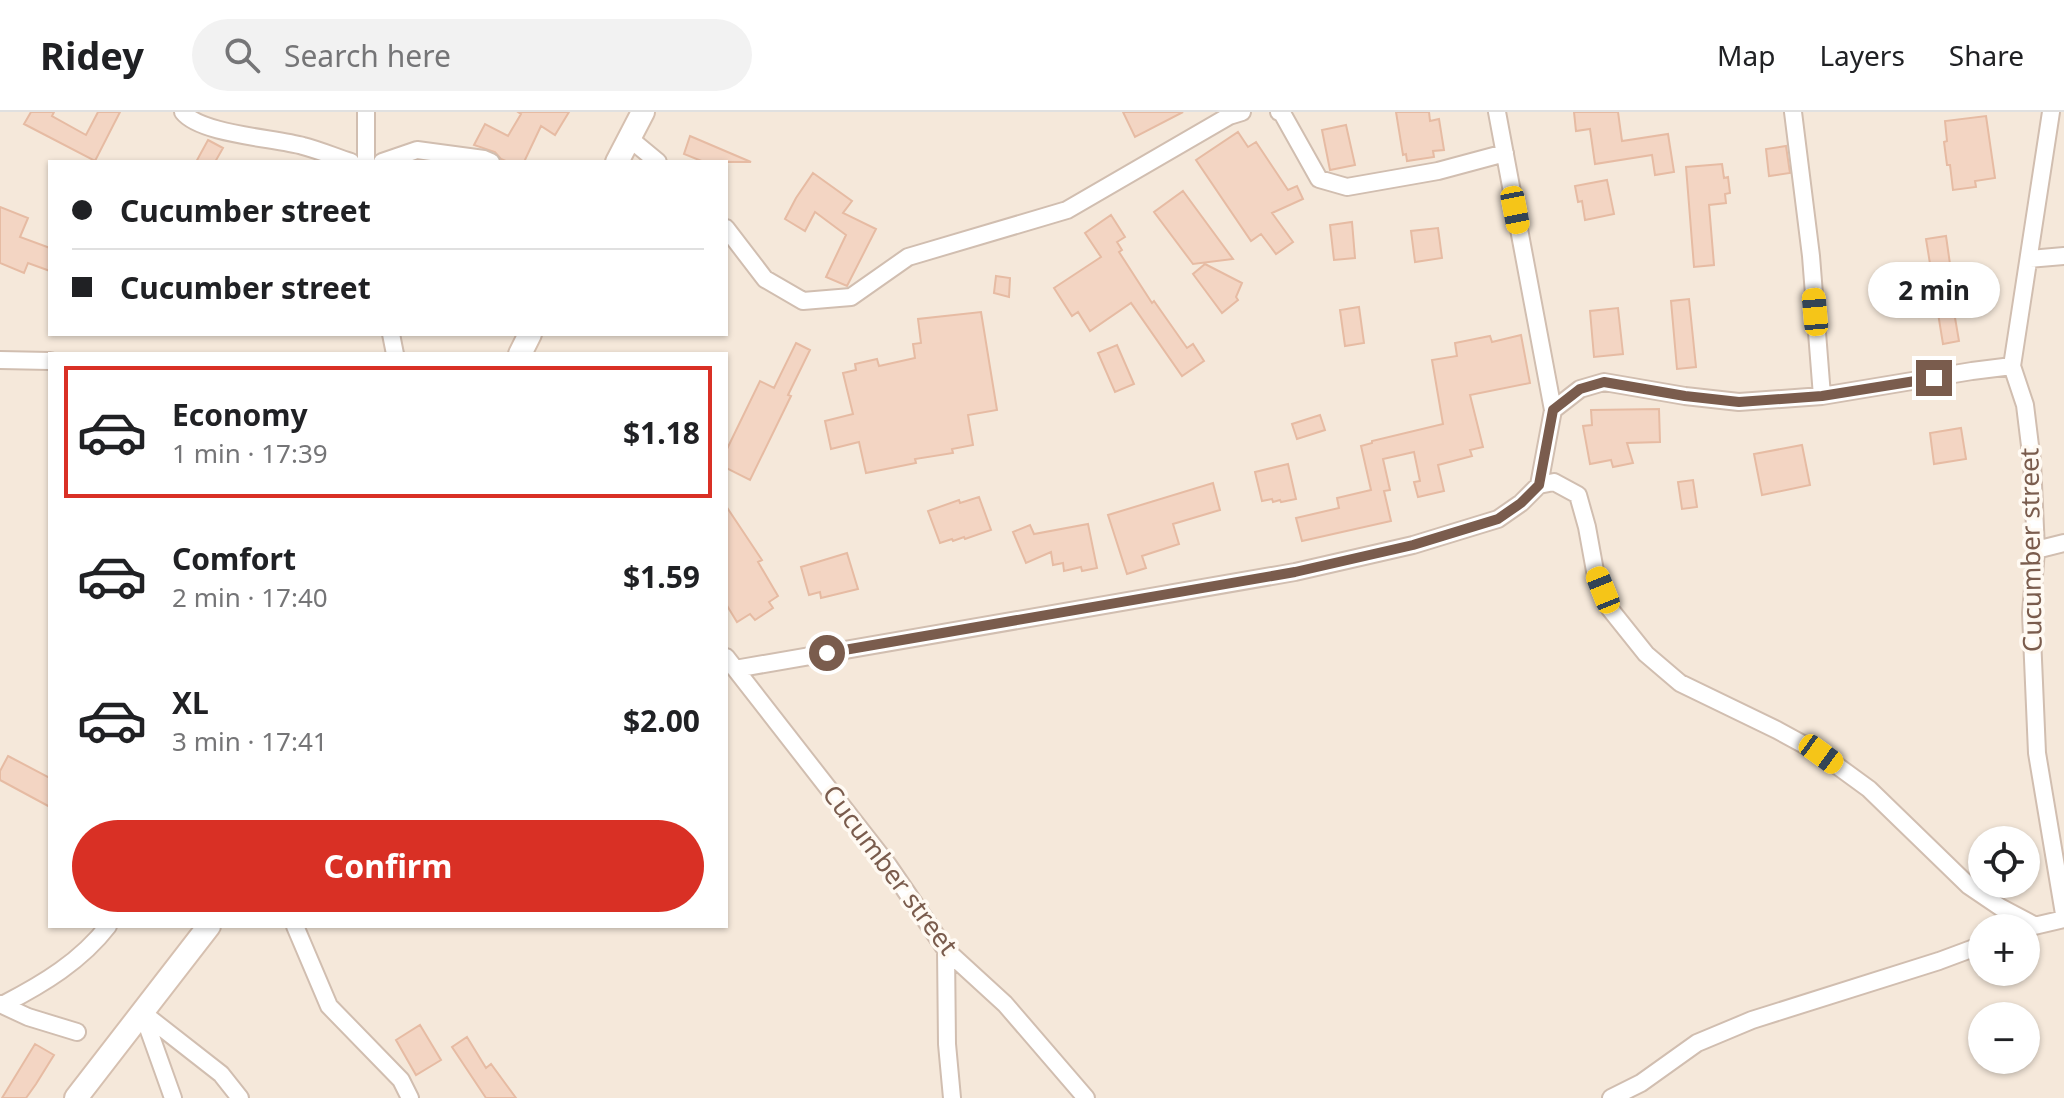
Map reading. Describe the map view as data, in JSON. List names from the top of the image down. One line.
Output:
{"streets":{"street":["Cucumber street"]},"page":{"header":"Ridey","search":"Search here","nav":["Map","Layers","Share"],"banner":["Cucumber street","Cucumber street"],"bubble":"2 min","list":[{"name":"Economy","note":"1 min · 17:39","value":"$1.18"},{"name":"Comfort","note":"2 min · 17:40","value":"$1.59"},{"name":"XL","note":"3 min · 17:41","value":"$2.00"}],"buttons":"Confirm","map_buttons":["+","−"]}}
